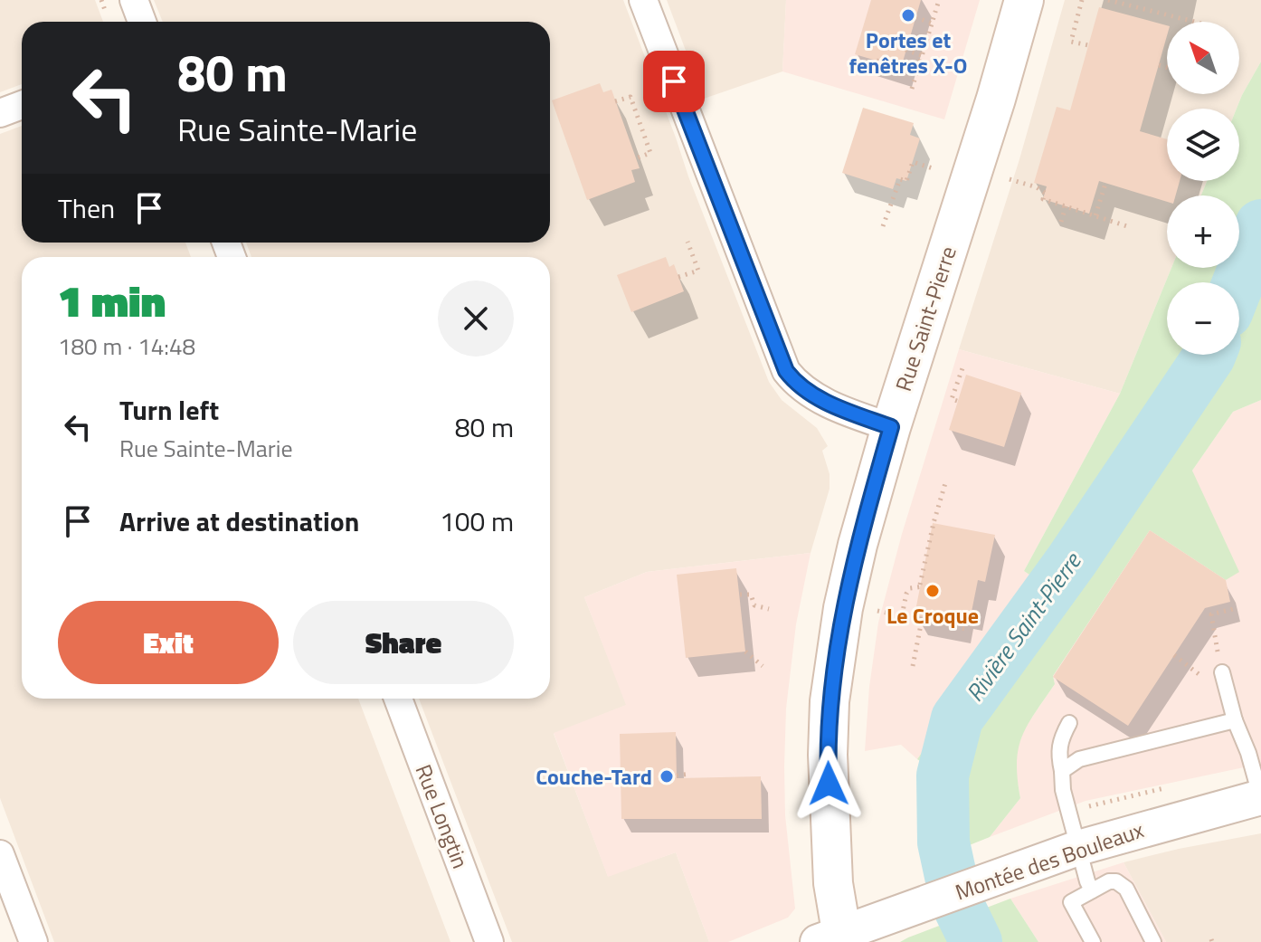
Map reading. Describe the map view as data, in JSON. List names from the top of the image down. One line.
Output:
{"streets":{"main road":["Rue Saint-Pierre"],"street":["Rue Longtin","Montée des Bouleaux"]},"crossings":[["Rue Saint-Pierre","Montée des Bouleaux"]],"water":["Rivière Saint-Pierre"],"places":["Portes et fenêtres X-O","Le Croque","Couche-Tard"],"north":"top left","page":{"map_buttons":["+","−"],"turn":["80 m","Rue Sainte-Marie"],"then":"Then","heading":["1 min","180 m · 14:48"],"list":[{"name":"Turn left","note":"Rue Sainte-Marie","value":"80 m"},{"name":"Arrive at destination","value":"100 m"}],"buttons":["Exit","Share"]}}
